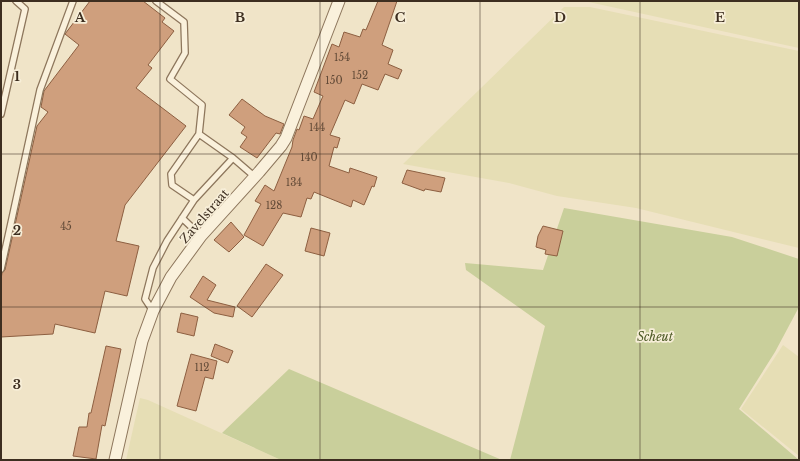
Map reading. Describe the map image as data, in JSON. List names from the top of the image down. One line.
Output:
{"streets":{"street":["Zavelstraat"]},"parks":["Scheut"],"house_numbers":["154","152","150","144","140","134","128","45","112"],"grid":{"columns":["A","B","C","D","E"],"rows":["1","2","3"]}}
